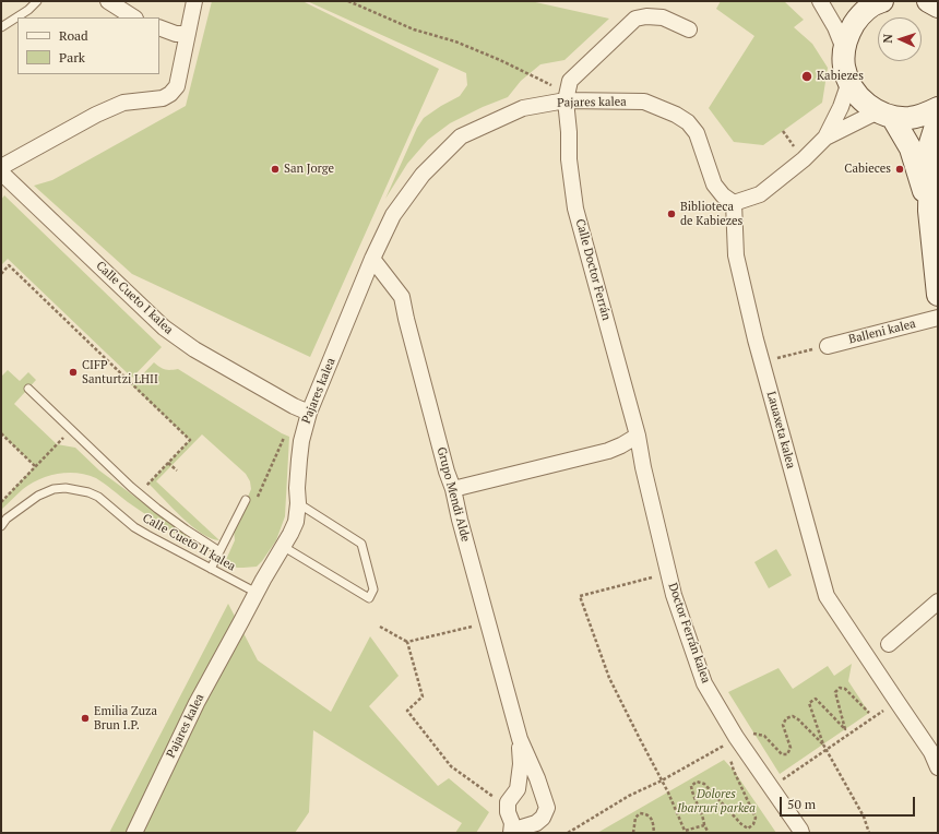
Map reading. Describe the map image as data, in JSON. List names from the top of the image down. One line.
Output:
{"streets":{"street":["Pajares kalea","Calle Doctor Ferrán","Calle Cueto I kalea","Balleni kalea","Lauaxeta kalea","Grupo Mendi Alde","Doctor Ferrán kalea"],"lane":["Calle Cueto II kalea"]},"crossings":[["Pajares kalea","Calle Doctor Ferrán"],["Pajares kalea","Calle Cueto I kalea"],["Pajares kalea","Lauaxeta kalea"],["Pajares kalea","Grupo Mendi Alde"],["Pajares kalea","Calle Cueto II kalea"],["Calle Doctor Ferrán","Doctor Ferrán kalea"]],"parks":["Dolores Ibarruri parkea"],"places":["Kabiezes","San Jorge","Cabieces","Biblioteca de Kabiezes","CIFP Santurtzi LHII","Emilia Zuza Brun I.P."],"legend":["Road","Park"],"scale_bar":"50 m","north":"left"}
